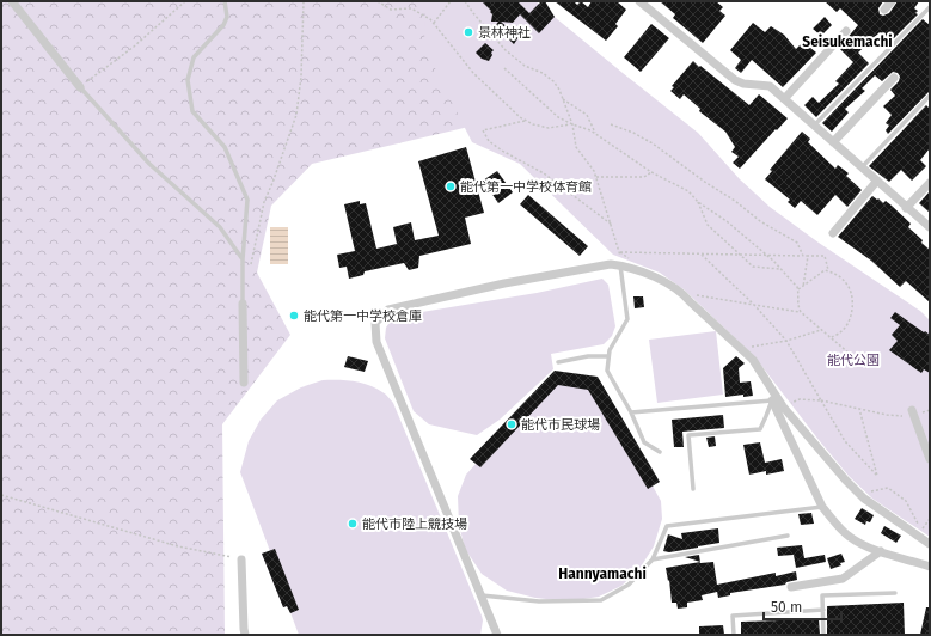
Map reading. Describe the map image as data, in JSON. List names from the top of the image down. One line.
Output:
{"districts":["Seisukemachi","Hannyamachi"],"parks":["能代公園"],"places":["景林神社","能代第一中学校体育館","能代第一中学校倉庫","能代市民球場","能代市陸上競技場"],"scale_bar":"50 m"}
